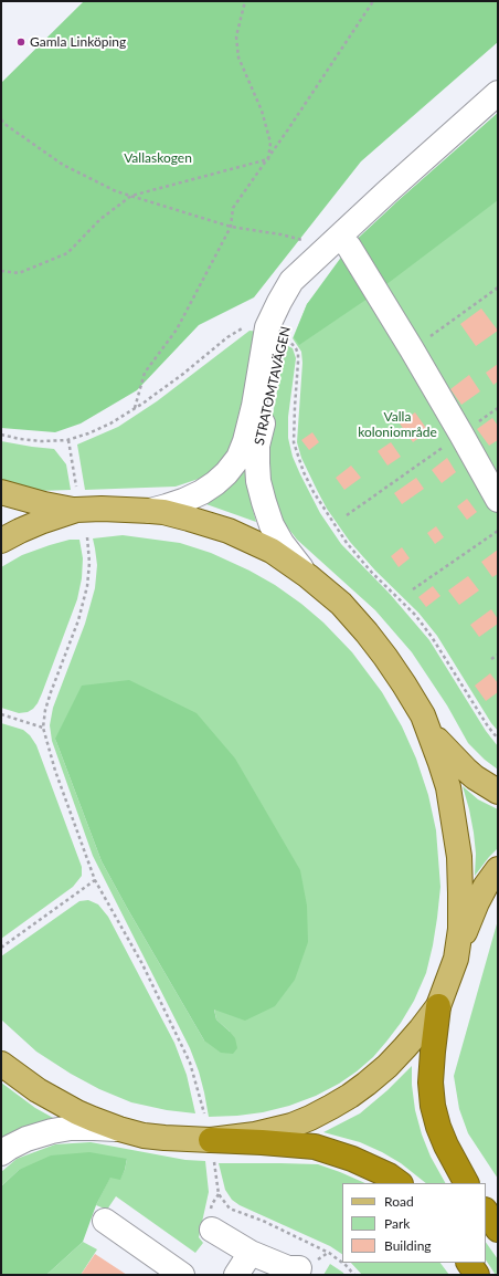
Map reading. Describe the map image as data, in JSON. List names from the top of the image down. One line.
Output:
{"streets":{"street":["STRATOMTAVÄGEN"]},"parks":["Vallaskogen","Valla koloniområde"],"places":["Gamla Linköping"],"legend":["Road","Park","Building"]}
